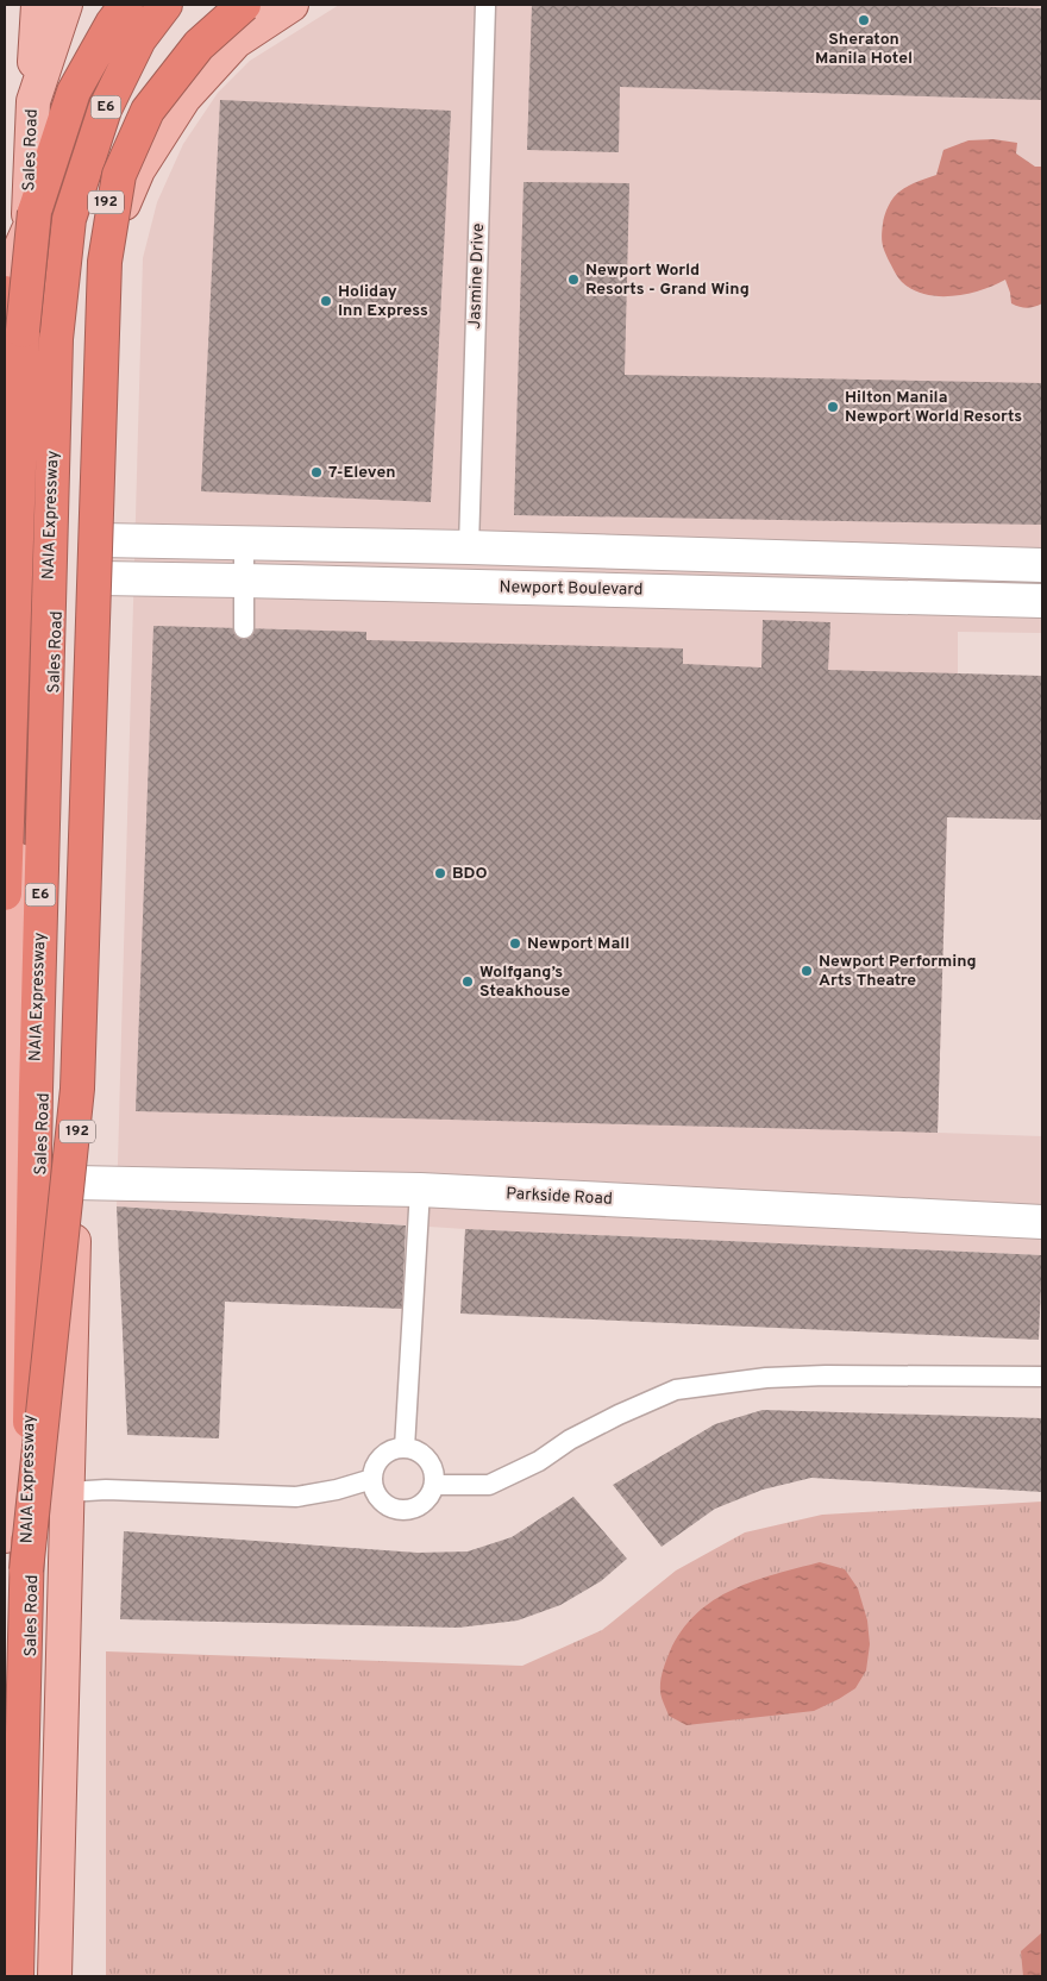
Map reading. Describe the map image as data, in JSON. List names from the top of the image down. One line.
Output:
{"streets":{"highway":["E6","NAIA Expressway"],"main road":["Sales Road","192"],"street":["Newport Boulevard","Parkside Road"],"lane":["Jasmine Drive"]},"crossings":[["Sales Road","Newport Boulevard"],["Sales Road","Parkside Road"]],"places":["Sheraton Manila Hotel","Newport World Resorts - Grand Wing","Holiday Inn Express","Hilton Manila Newport World Resorts","7-Eleven","BDO","Newport Mall","Newport Performing Arts Theatre","Wolfgang’s Steakhouse"]}
